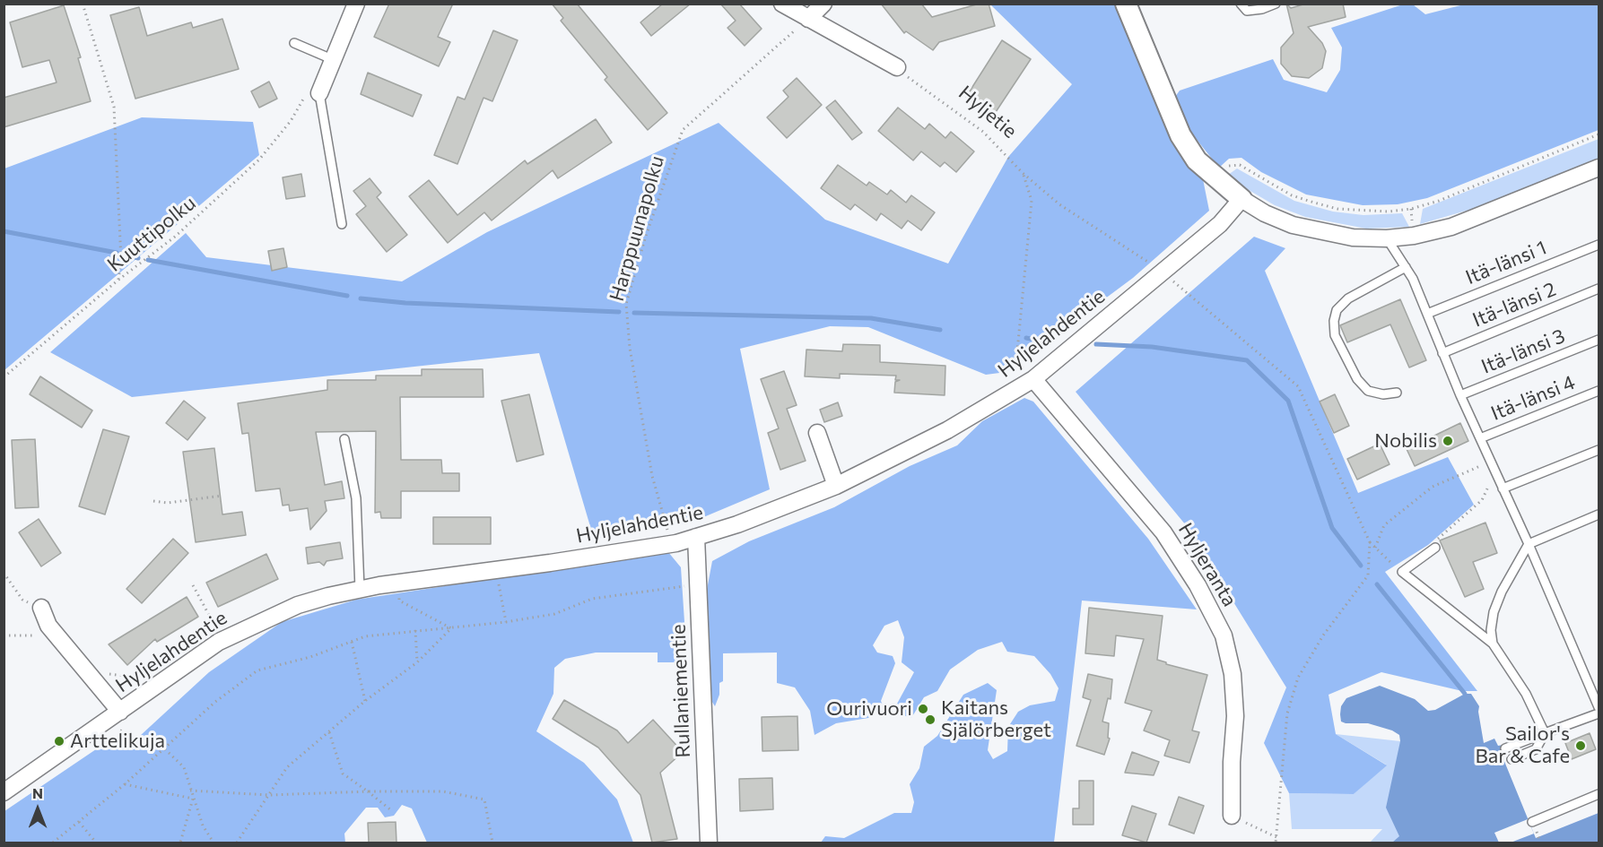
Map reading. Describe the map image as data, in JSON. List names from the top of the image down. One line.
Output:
{"streets":{"street":["Hyljelahdentie","Hyljeranta","Rullaniementie"],"lane":["Itä-länsi 1","Itä-länsi 2","Itä-länsi 3","Itä-länsi 4"],"path":["Hyljetie","Harppuunapolku","Kuuttipolku"]},"crossings":[["Hyljelahdentie","Hyljeranta"],["Hyljelahdentie","Rullaniementie"]],"places":["Nobilis","Ourivuori","Kaitans Själörberget","Arttelikuja","Sailor's Bar & Cafe"],"north":"top"}
